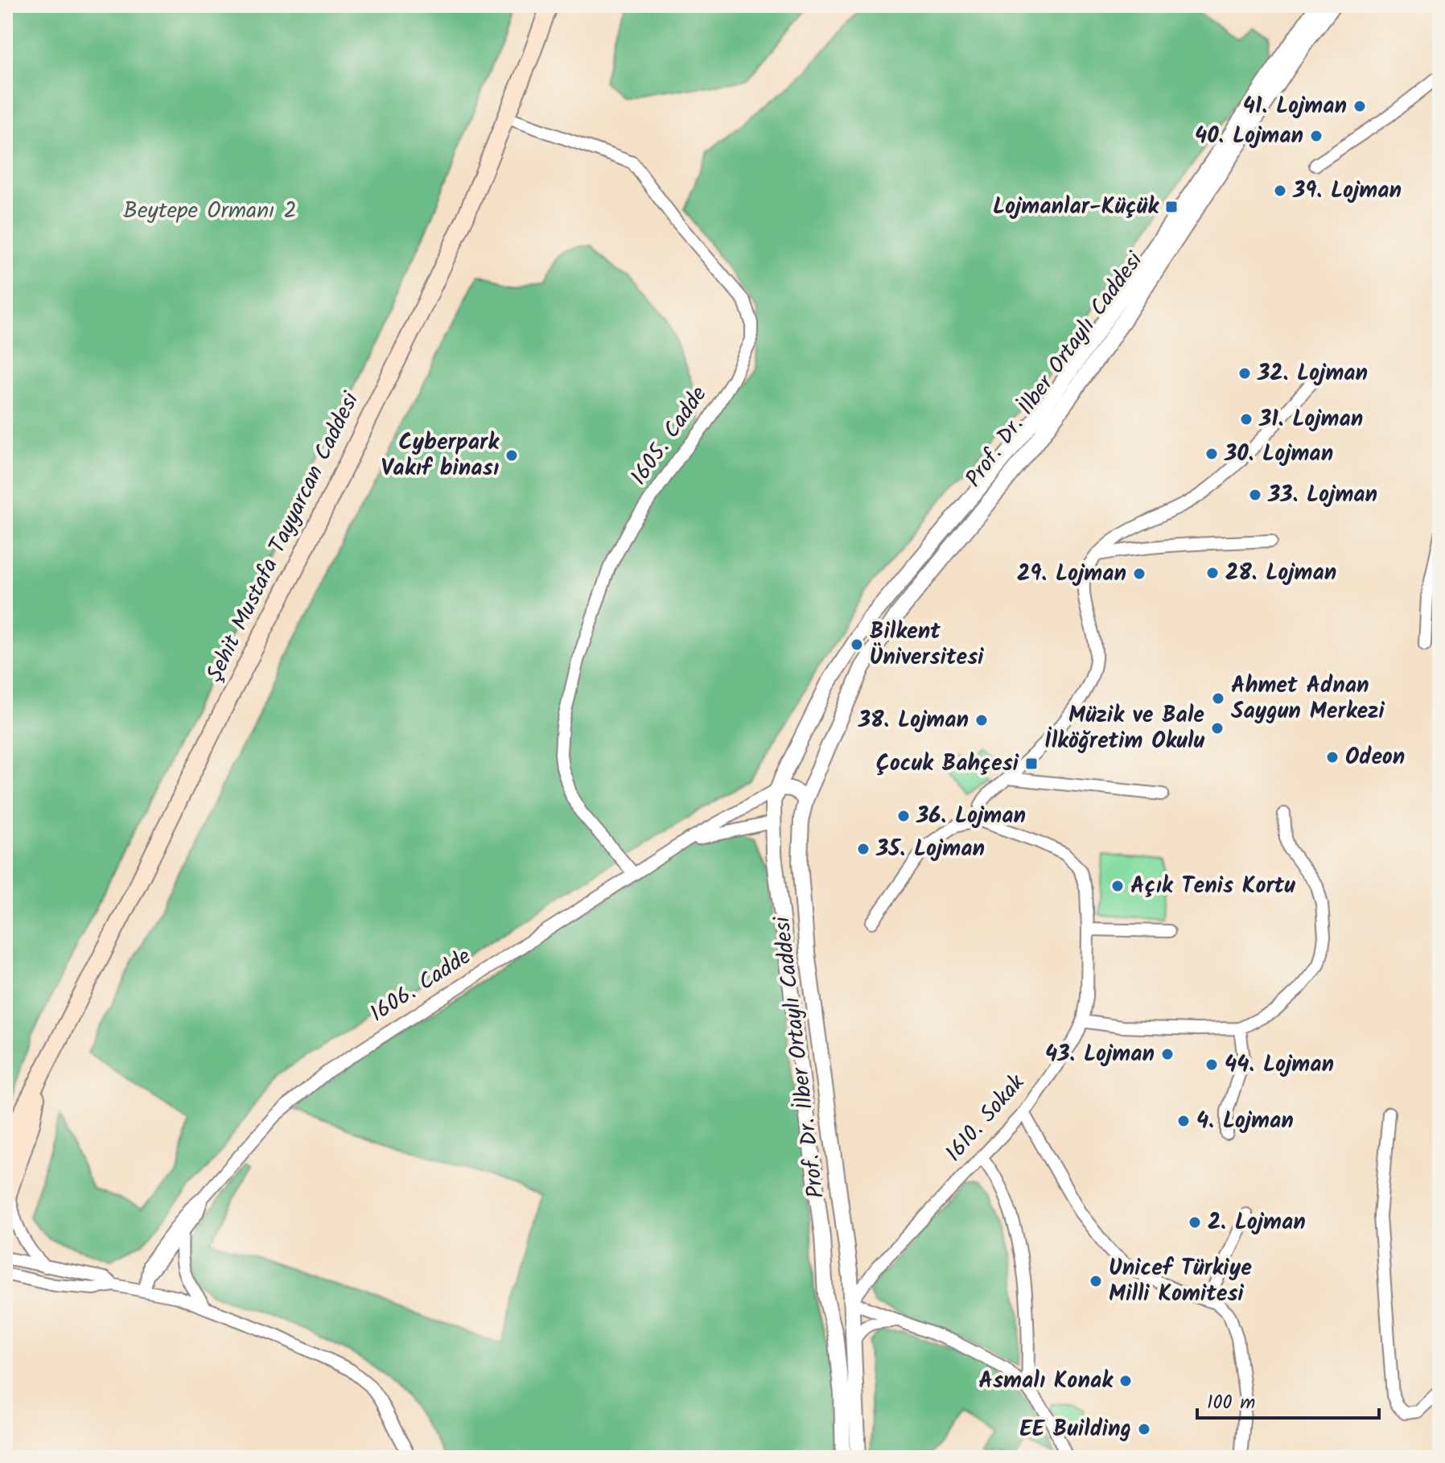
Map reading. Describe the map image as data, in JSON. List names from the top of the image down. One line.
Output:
{"streets":{"main road":["Şehit Mustafa Tayyarcan Caddesi"],"street":["Prof. Dr. İlber Ortaylı Caddesi","1605. Cadde","1606. Cadde","1610. Sokak"]},"crossings":[["Prof. Dr. İlber Ortaylı Caddesi","1606. Cadde"],["Prof. Dr. İlber Ortaylı Caddesi","1610. Sokak"],["1605. Cadde","Şehit Mustafa Tayyarcan Caddesi"],["1605. Cadde","1606. Cadde"]],"parks":["Beytepe Ormanı 2"],"places":{"other":["41. Lojman","40. Lojman","39. Lojman","32. Lojman","31. Lojman","30. Lojman","Cyberpark Vakıf binası","33. Lojman","28. Lojman","29. Lojman","Bilkent Üniversitesi","Ahmet Adnan Saygun Merkezi","38. Lojman","Müzik ve Bale İlköğretim Okulu","Odeon","36. Lojman","35. Lojman","Açık Tenis Kortu","43. Lojman","44. Lojman","4. Lojman","2. Lojman","Unicef Türkiye Milli Komitesi","Asmalı Konak","EE Building"],"transit":["Lojmanlar-Küçük","Çocuk Bahçesi"]},"scale_bar":"100 m"}
